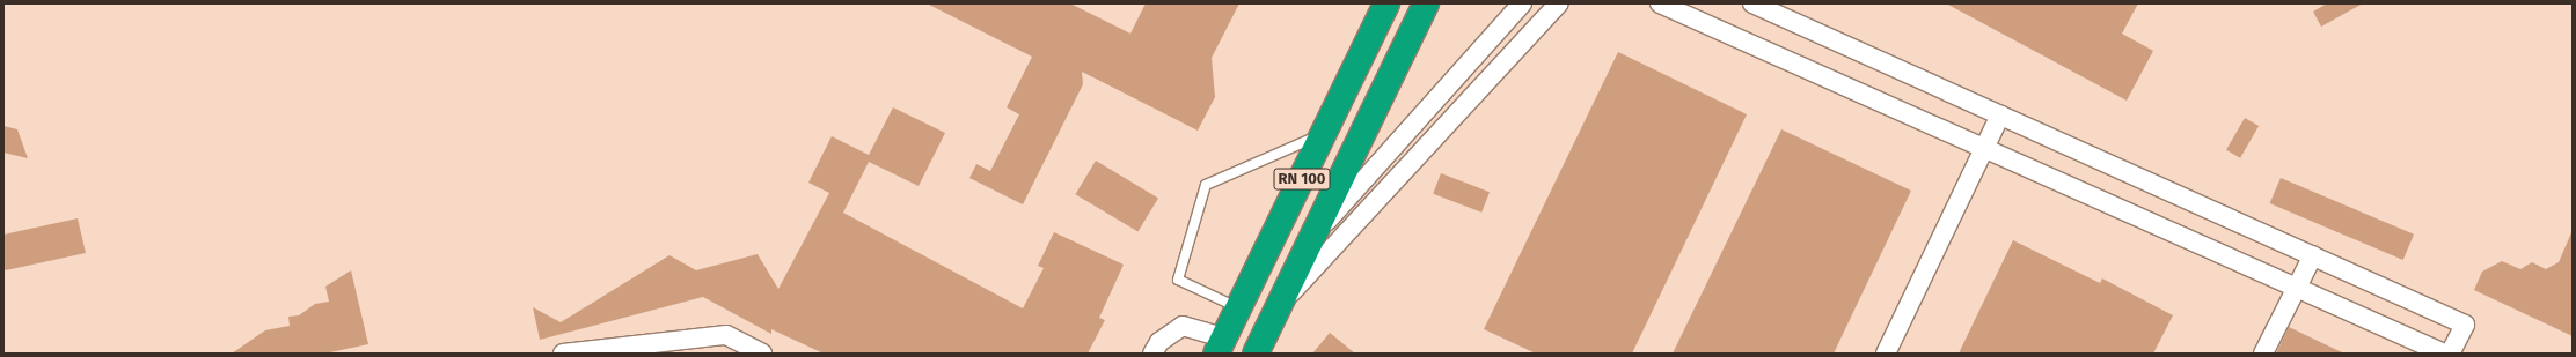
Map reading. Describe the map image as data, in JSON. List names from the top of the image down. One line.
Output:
{"streets":{"highway":["RN 100"]}}
